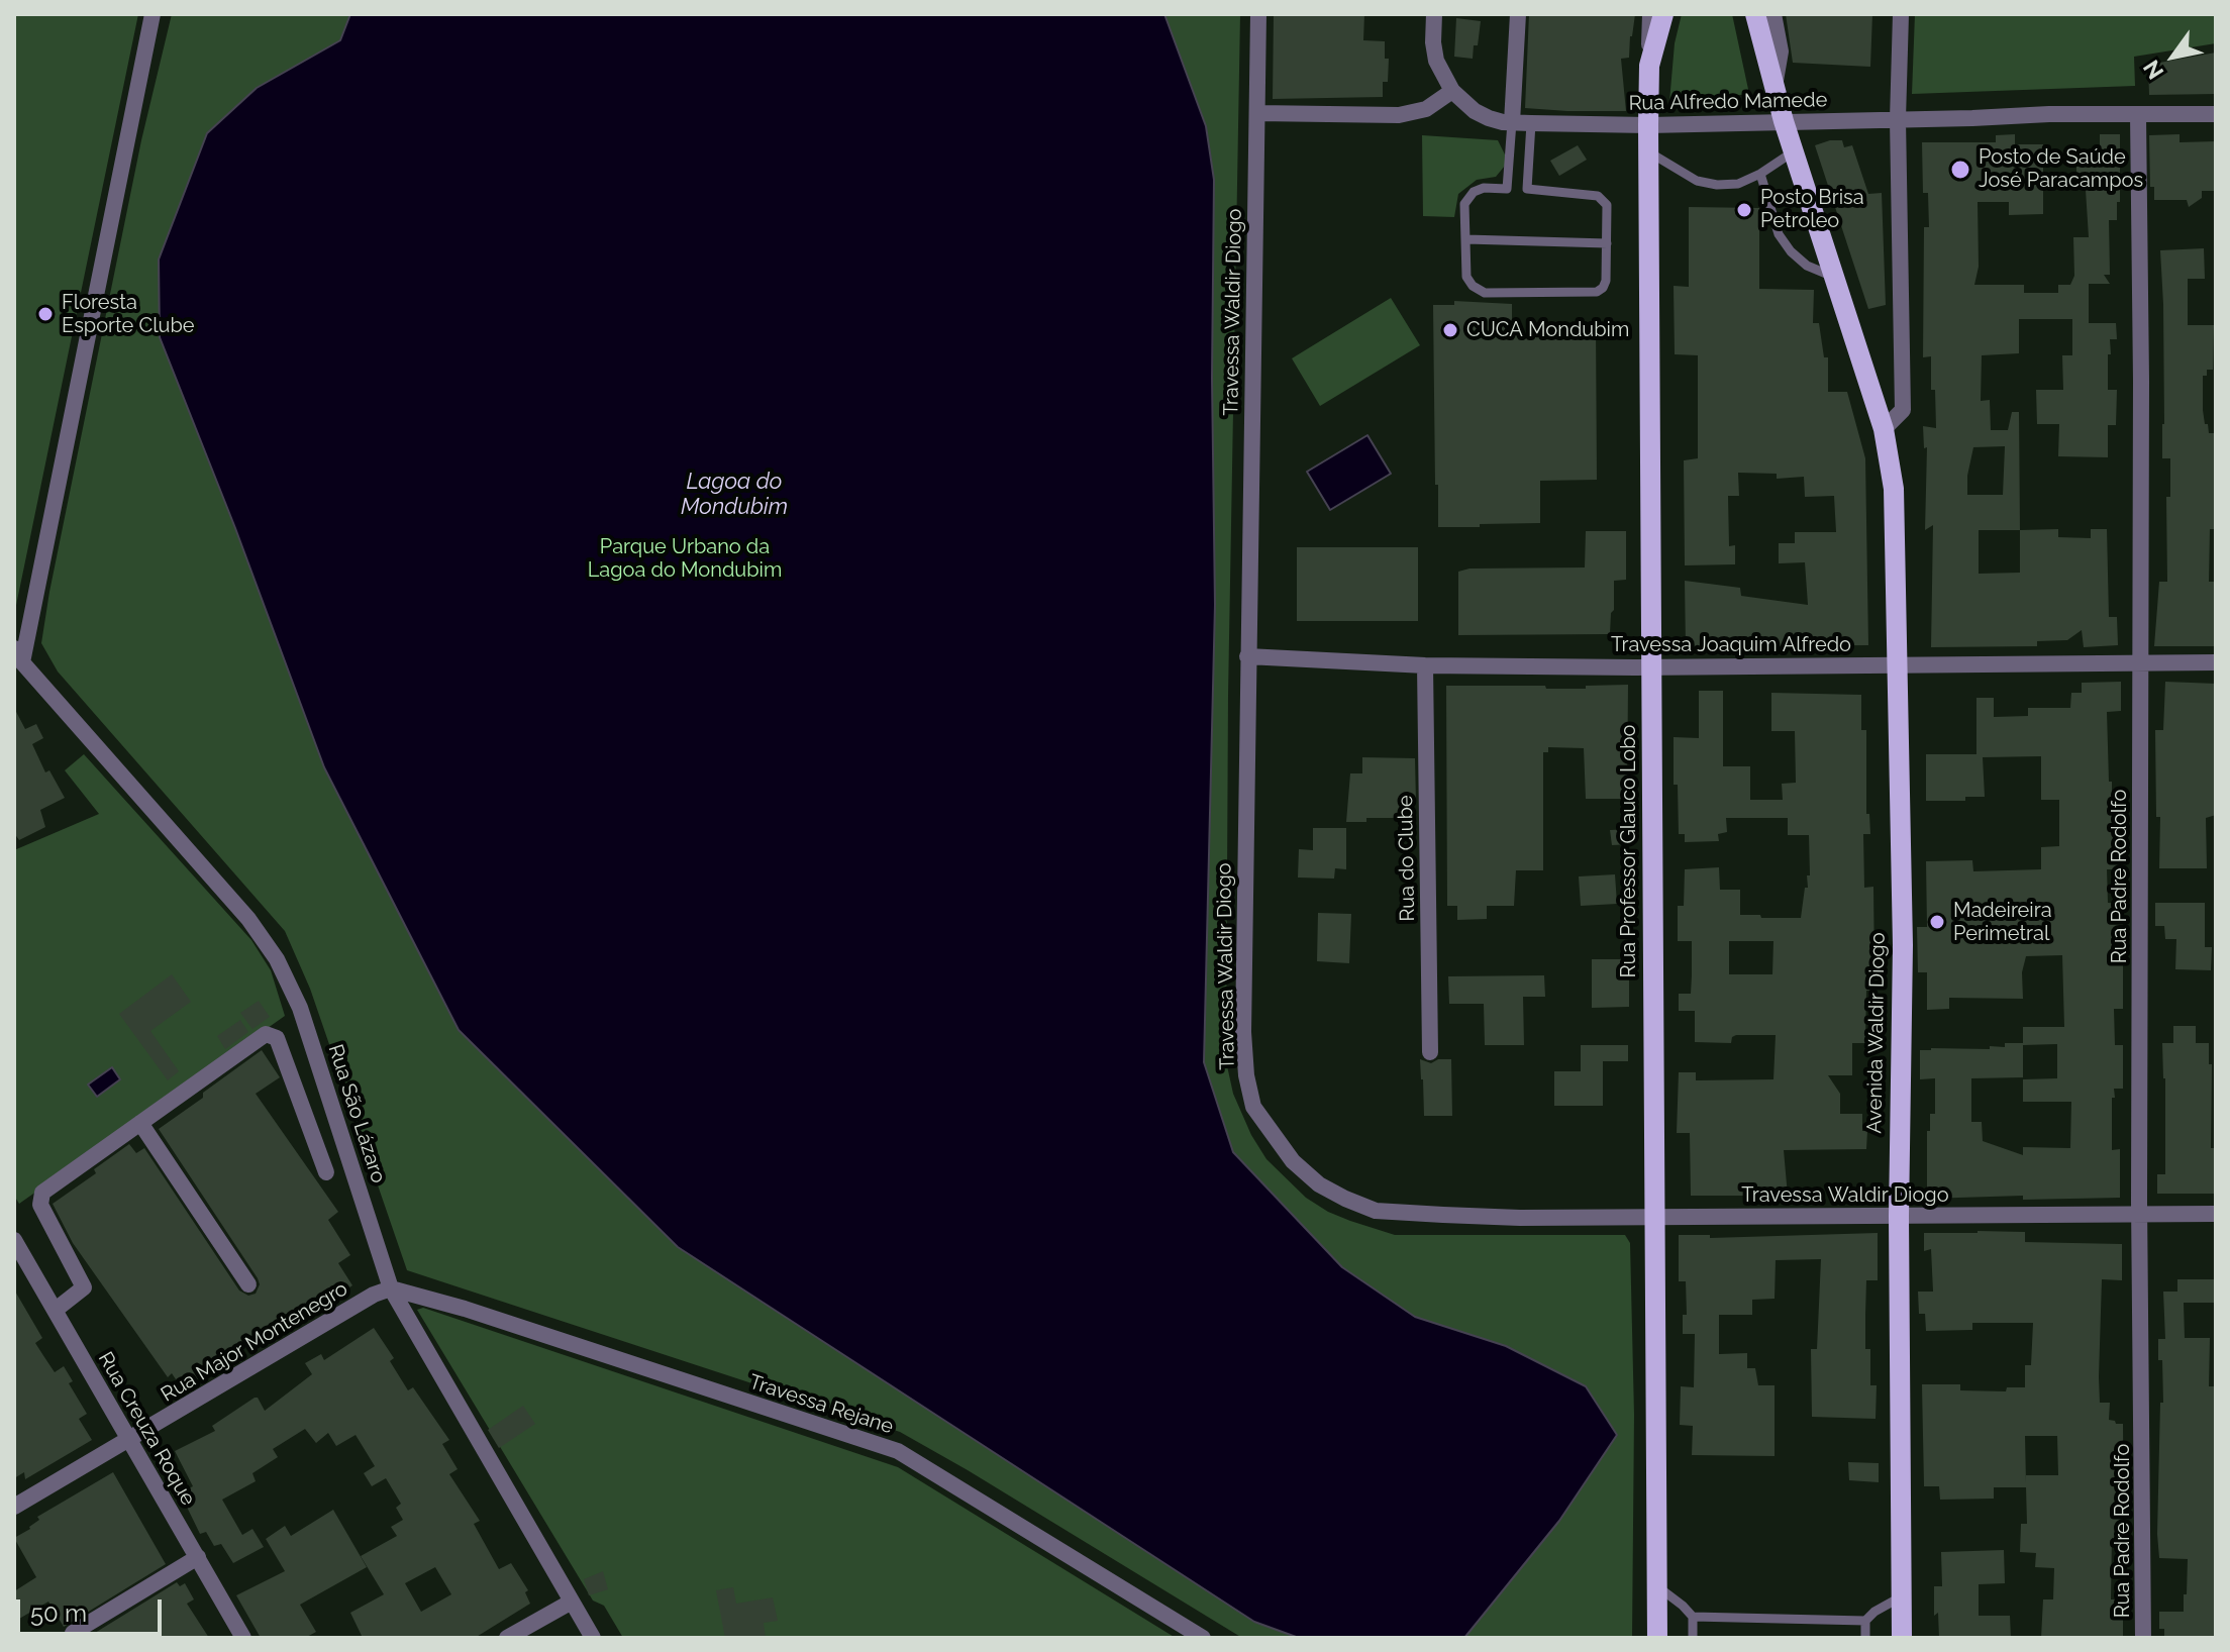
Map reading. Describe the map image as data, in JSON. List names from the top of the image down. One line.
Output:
{"streets":{"main road":["Rua Professor Glauco Lobo","Avenida Waldir Diogo"],"street":["Rua Alfredo Mamede","Travessa Waldir Diogo","Travessa Joaquim Alfredo","Rua do Clube","Rua Padre Rodolfo","Rua São Lázaro","Rua Major Montenegro","Travessa Rejane","Rua Creuza Roque"]},"crossings":[["Rua Alfredo Mamede","Rua Professor Glauco Lobo"],["Rua Alfredo Mamede","Rua Padre Rodolfo"],["Rua Alfredo Mamede","Avenida Waldir Diogo"],["Travessa Waldir Diogo","Travessa Joaquim Alfredo"],["Travessa Waldir Diogo","Rua Professor Glauco Lobo"],["Travessa Waldir Diogo","Rua Padre Rodolfo"],["Travessa Waldir Diogo","Avenida Waldir Diogo"],["Travessa Joaquim Alfredo","Rua Professor Glauco Lobo"],["Travessa Joaquim Alfredo","Rua do Clube"],["Travessa Joaquim Alfredo","Rua Padre Rodolfo"],["Travessa Joaquim Alfredo","Avenida Waldir Diogo"],["Rua São Lázaro","Rua Major Montenegro"],["Rua São Lázaro","Travessa Rejane"],["Rua Major Montenegro","Travessa Rejane"],["Rua Major Montenegro","Rua Creuza Roque"]],"water":["Lagoa do Mondubim"],"parks":["Parque Urbano da Lagoa do Mondubim"],"places":["Posto de Saúde José Paracampos","Posto Brisa Petroleo","Floresta Esporte Clube","CUCA Mondubim","Madeireira Perimetral"],"scale_bar":"50 m","north":"bottom left"}
